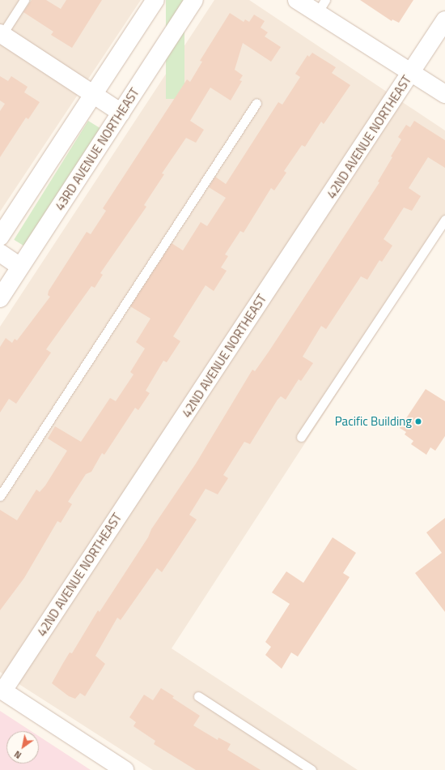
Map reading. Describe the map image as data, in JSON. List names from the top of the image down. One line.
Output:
{"streets":{"street":["42ND AVENUE NORTHEAST","43RD AVENUE NORTHEAST"]},"places":["Pacific Building"],"north":"bottom left"}
